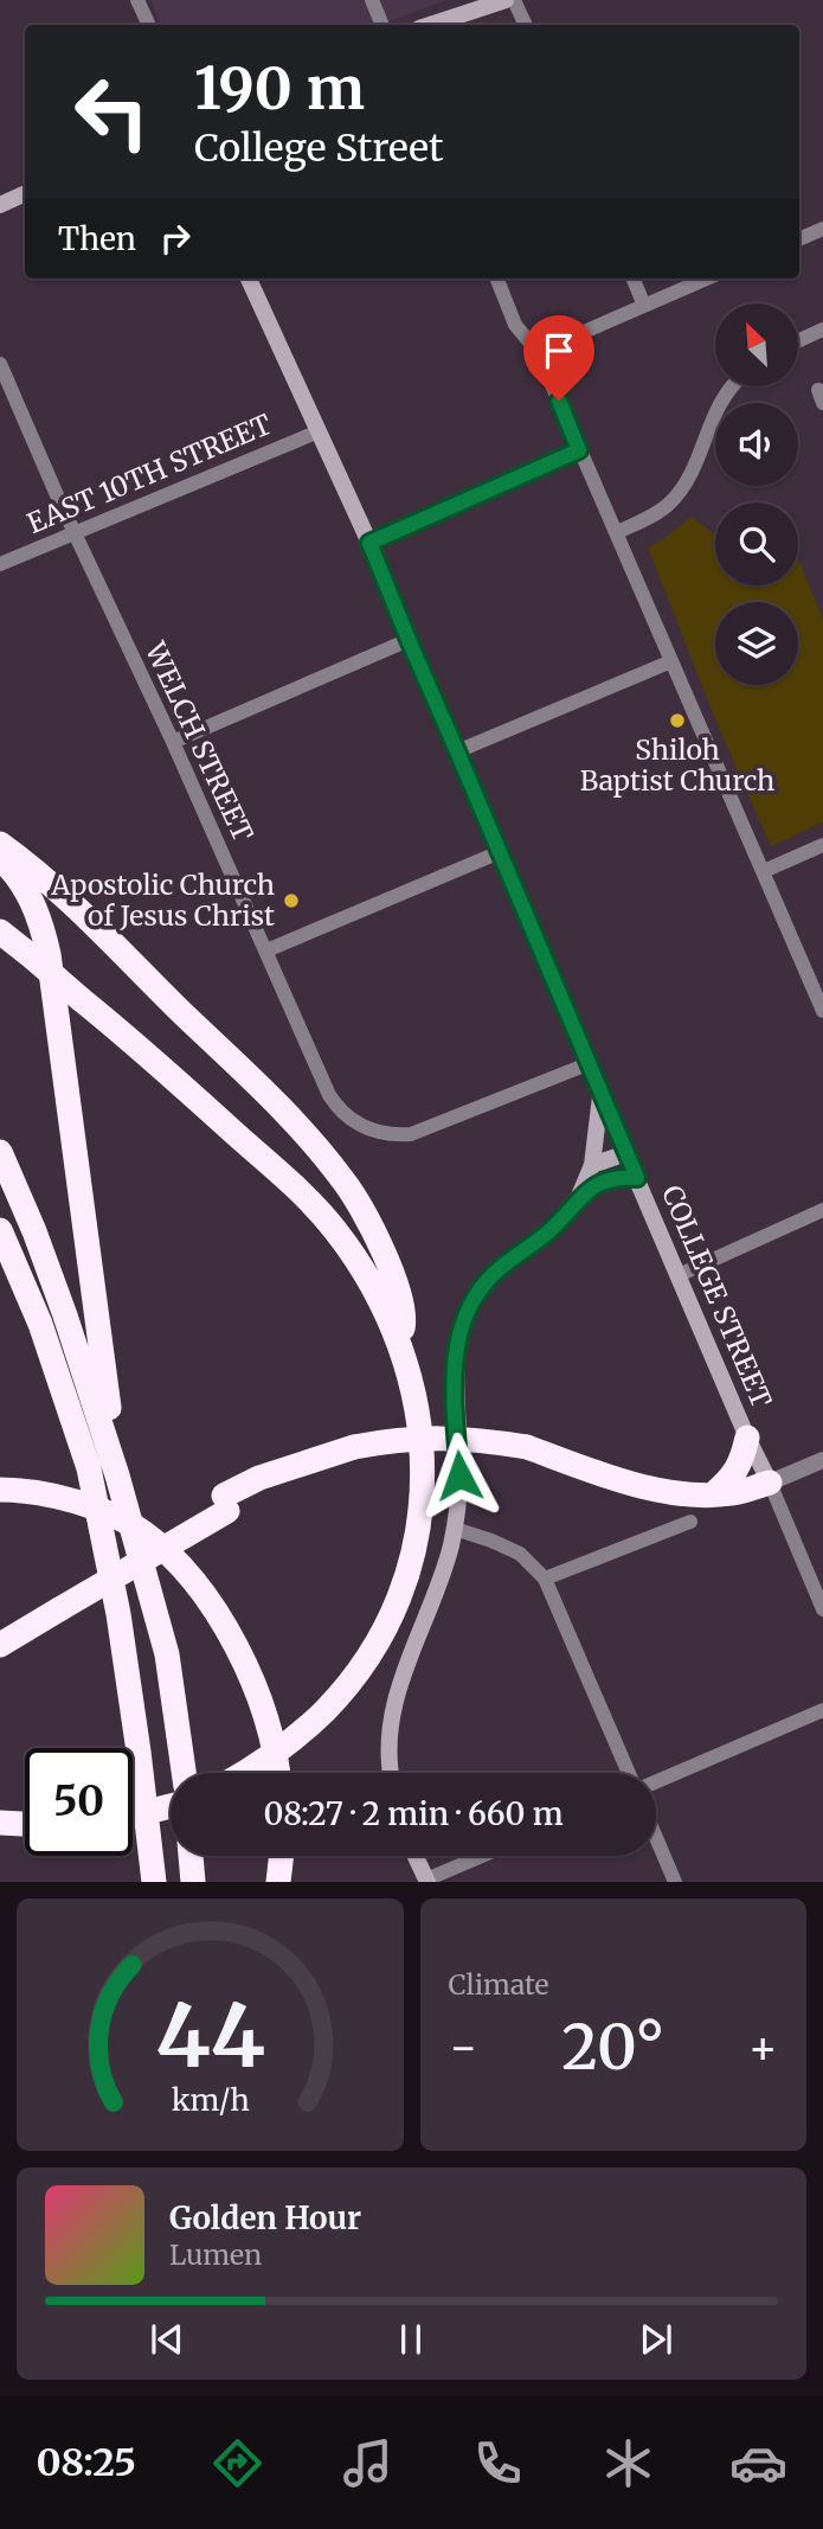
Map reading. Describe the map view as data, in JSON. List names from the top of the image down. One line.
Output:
{"streets":{"main road":["COLLEGE STREET"],"street":["EAST 10TH STREET","WELCH STREET"]},"crossings":[["EAST 10TH STREET","WELCH STREET"],["EAST 10TH STREET","COLLEGE STREET"],["WELCH STREET","COLLEGE STREET"]],"places":["Shiloh Baptist Church","Apostolic Church of Jesus Christ"],"north":"top left","page":{"turn":["190 m","College Street"],"then":"Then","limit":"50","trip":"08:27 · 2 min · 660 m","tile":"Climate","heat":["−","20°","+"],"song":["Golden Hour","Lumen"],"tabs":"08:25","gauge":["44","km/h"]}}
